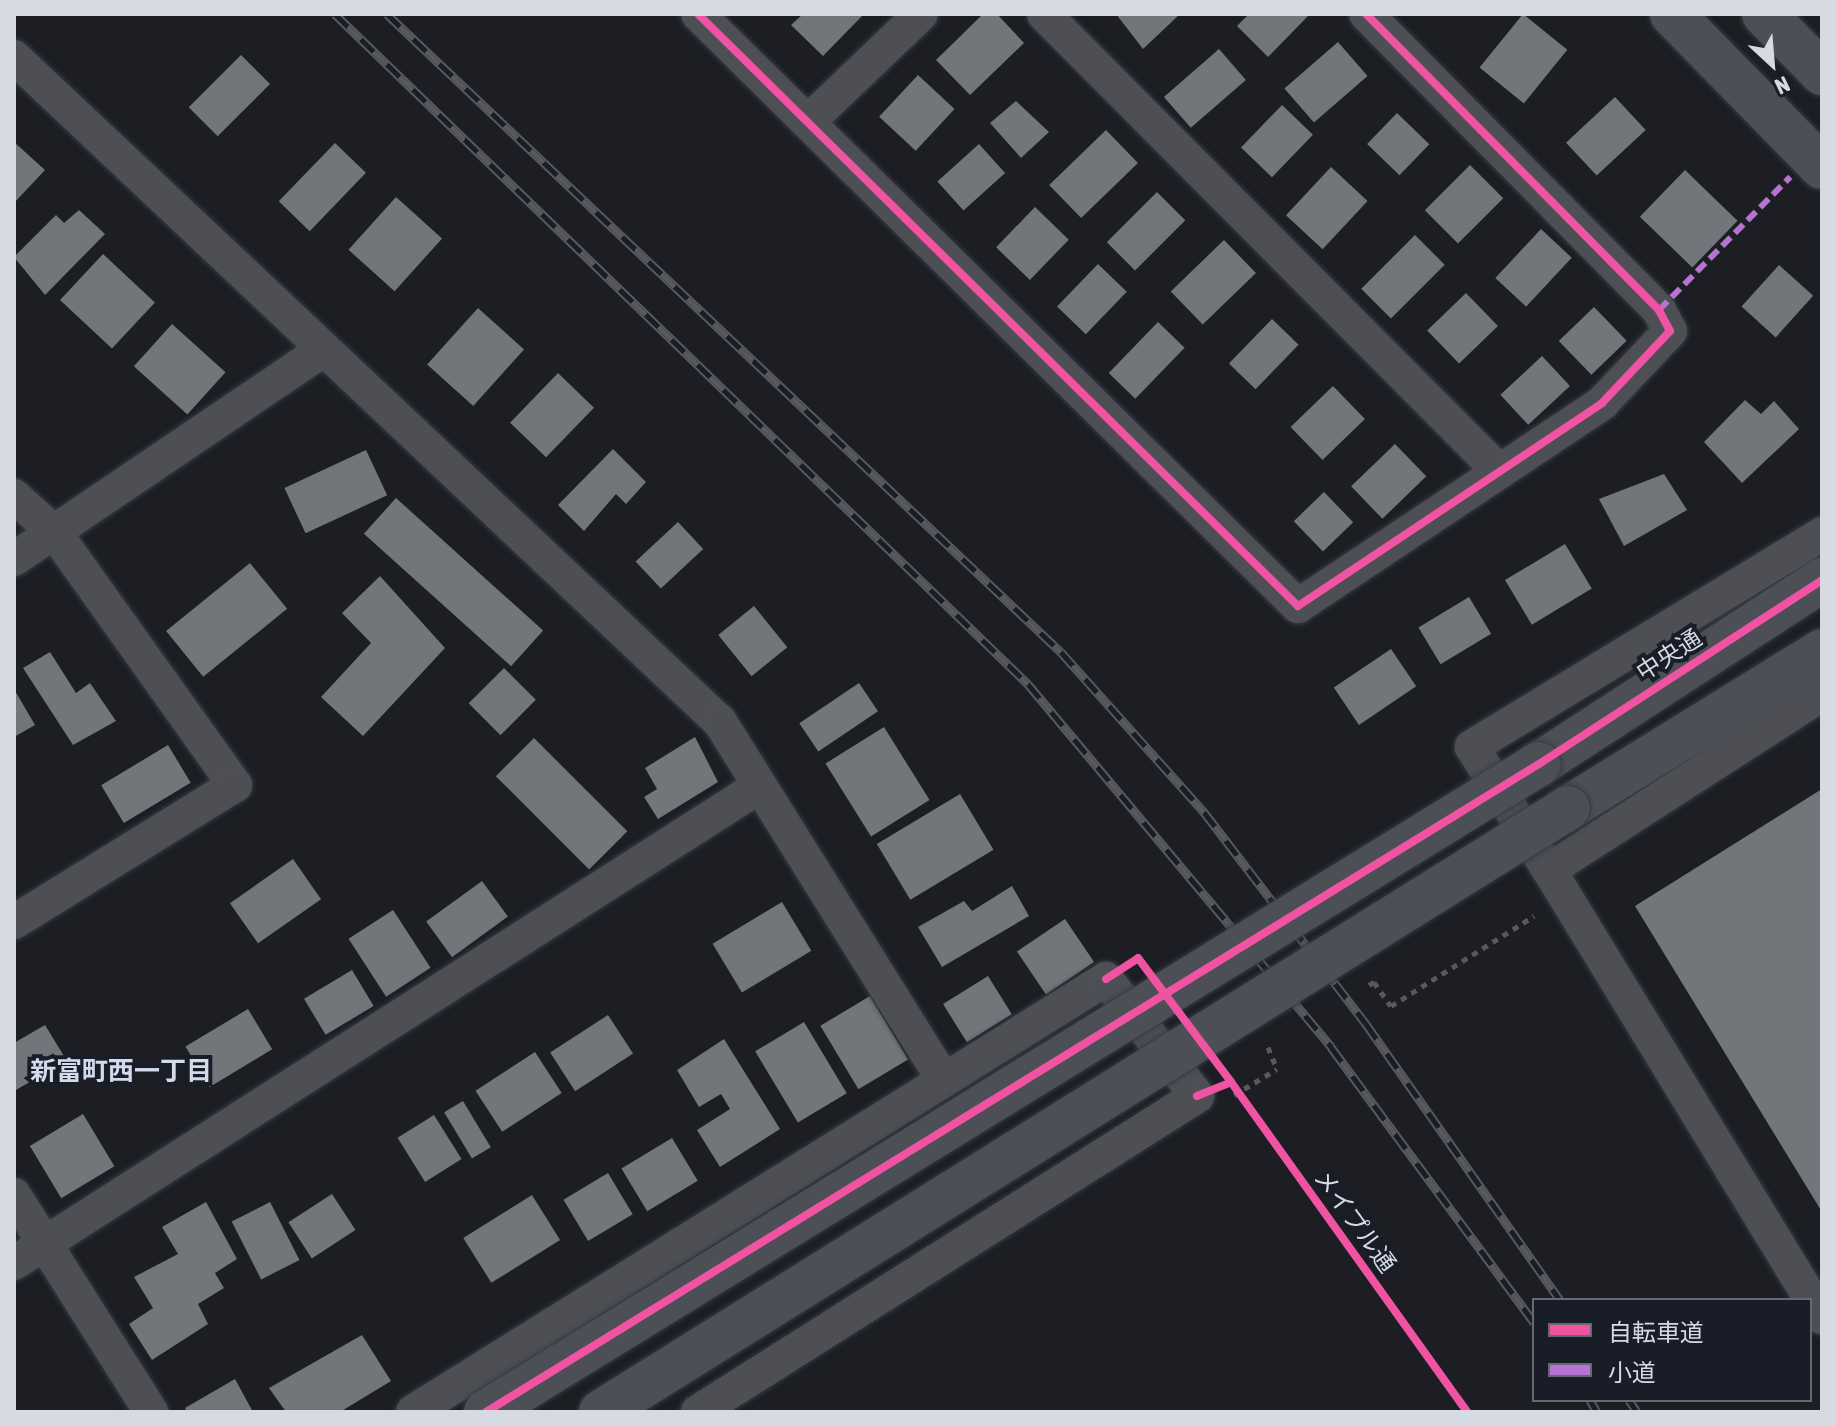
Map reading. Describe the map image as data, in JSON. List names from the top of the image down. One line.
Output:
{"streets":{"street":["中央通"],"cycle path":["メイプル通"]},"districts":["新富町西一丁目"],"legend":["自転車道","小道"],"north":"bottom right"}
